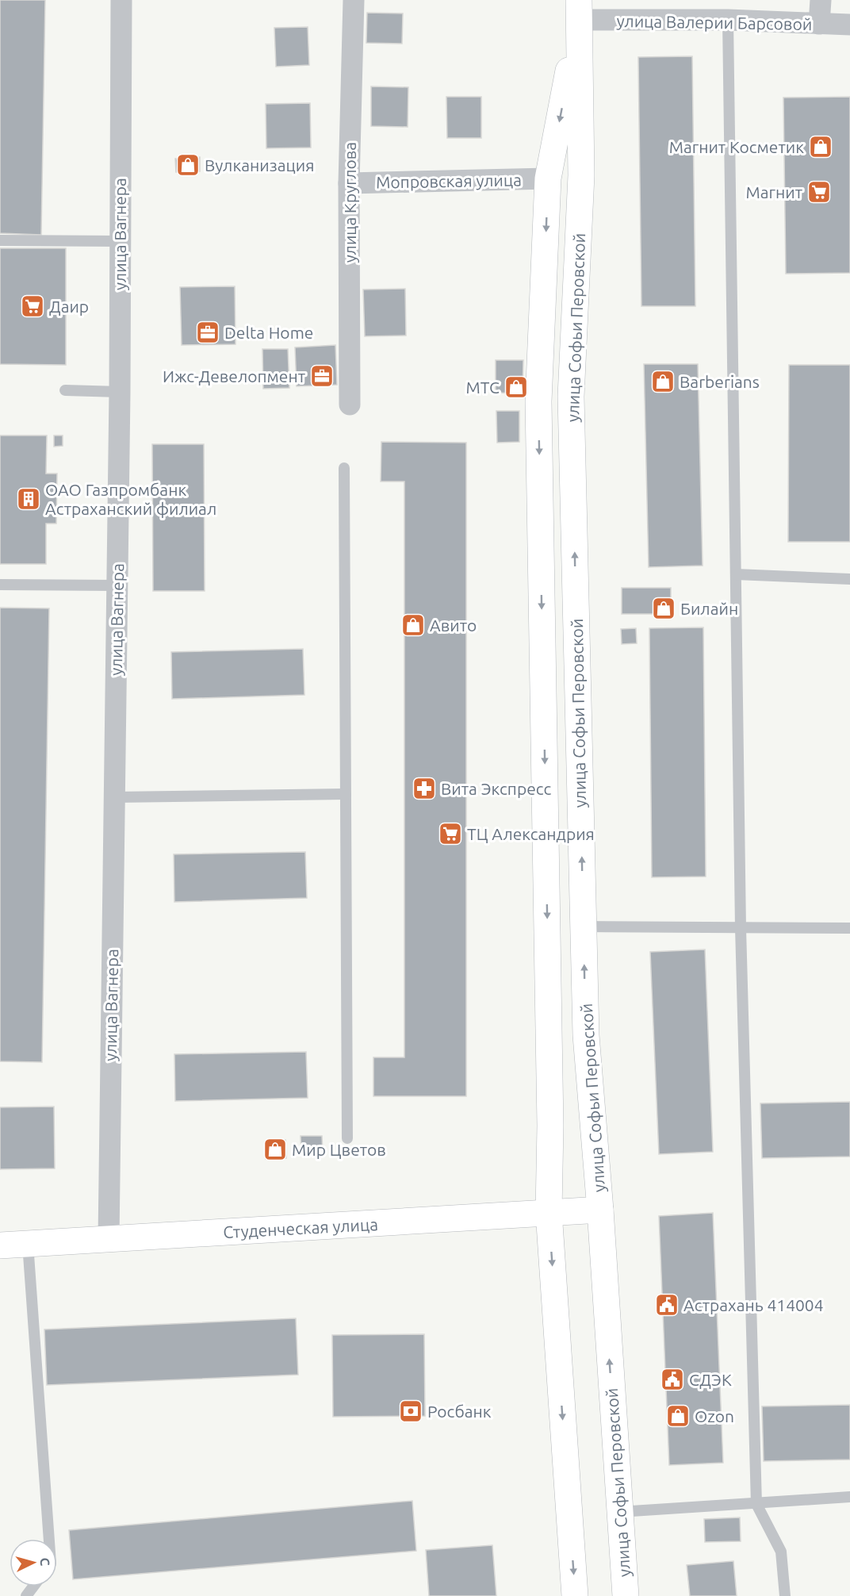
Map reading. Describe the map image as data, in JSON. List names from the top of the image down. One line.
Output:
{"streets":{"main road":["улица Софьи Перовской","Студенческая улица"],"street":["улица Валерии Барсовой","Мопровская улица","улица Круглова","улица Вагнера"]},"crossings":[["улица Валерии Барсовой","улица Софьи Перовской"],["Мопровская улица","улица Круглова"],["улица Вагнера","Студенческая улица"],["улица Софьи Перовской","Студенческая улица"]],"places":{"shop":["Магнит Косметик","Вулканизация","Barberians","МТС","Билайн","Авито","Мир Цветов","Ozon"],"supermarket":["Магнит","Даир","ТЦ Александрия"],"office":["Delta Home","Ижс-Девелопмент"],"building":["ОАО Газпромбанк Астраханский филиал"],"pharmacy":["Вита Экспресс"],"public building":["Астрахань 414004","СДЭК"],"bank":["Росбанк"]},"north":"right"}
